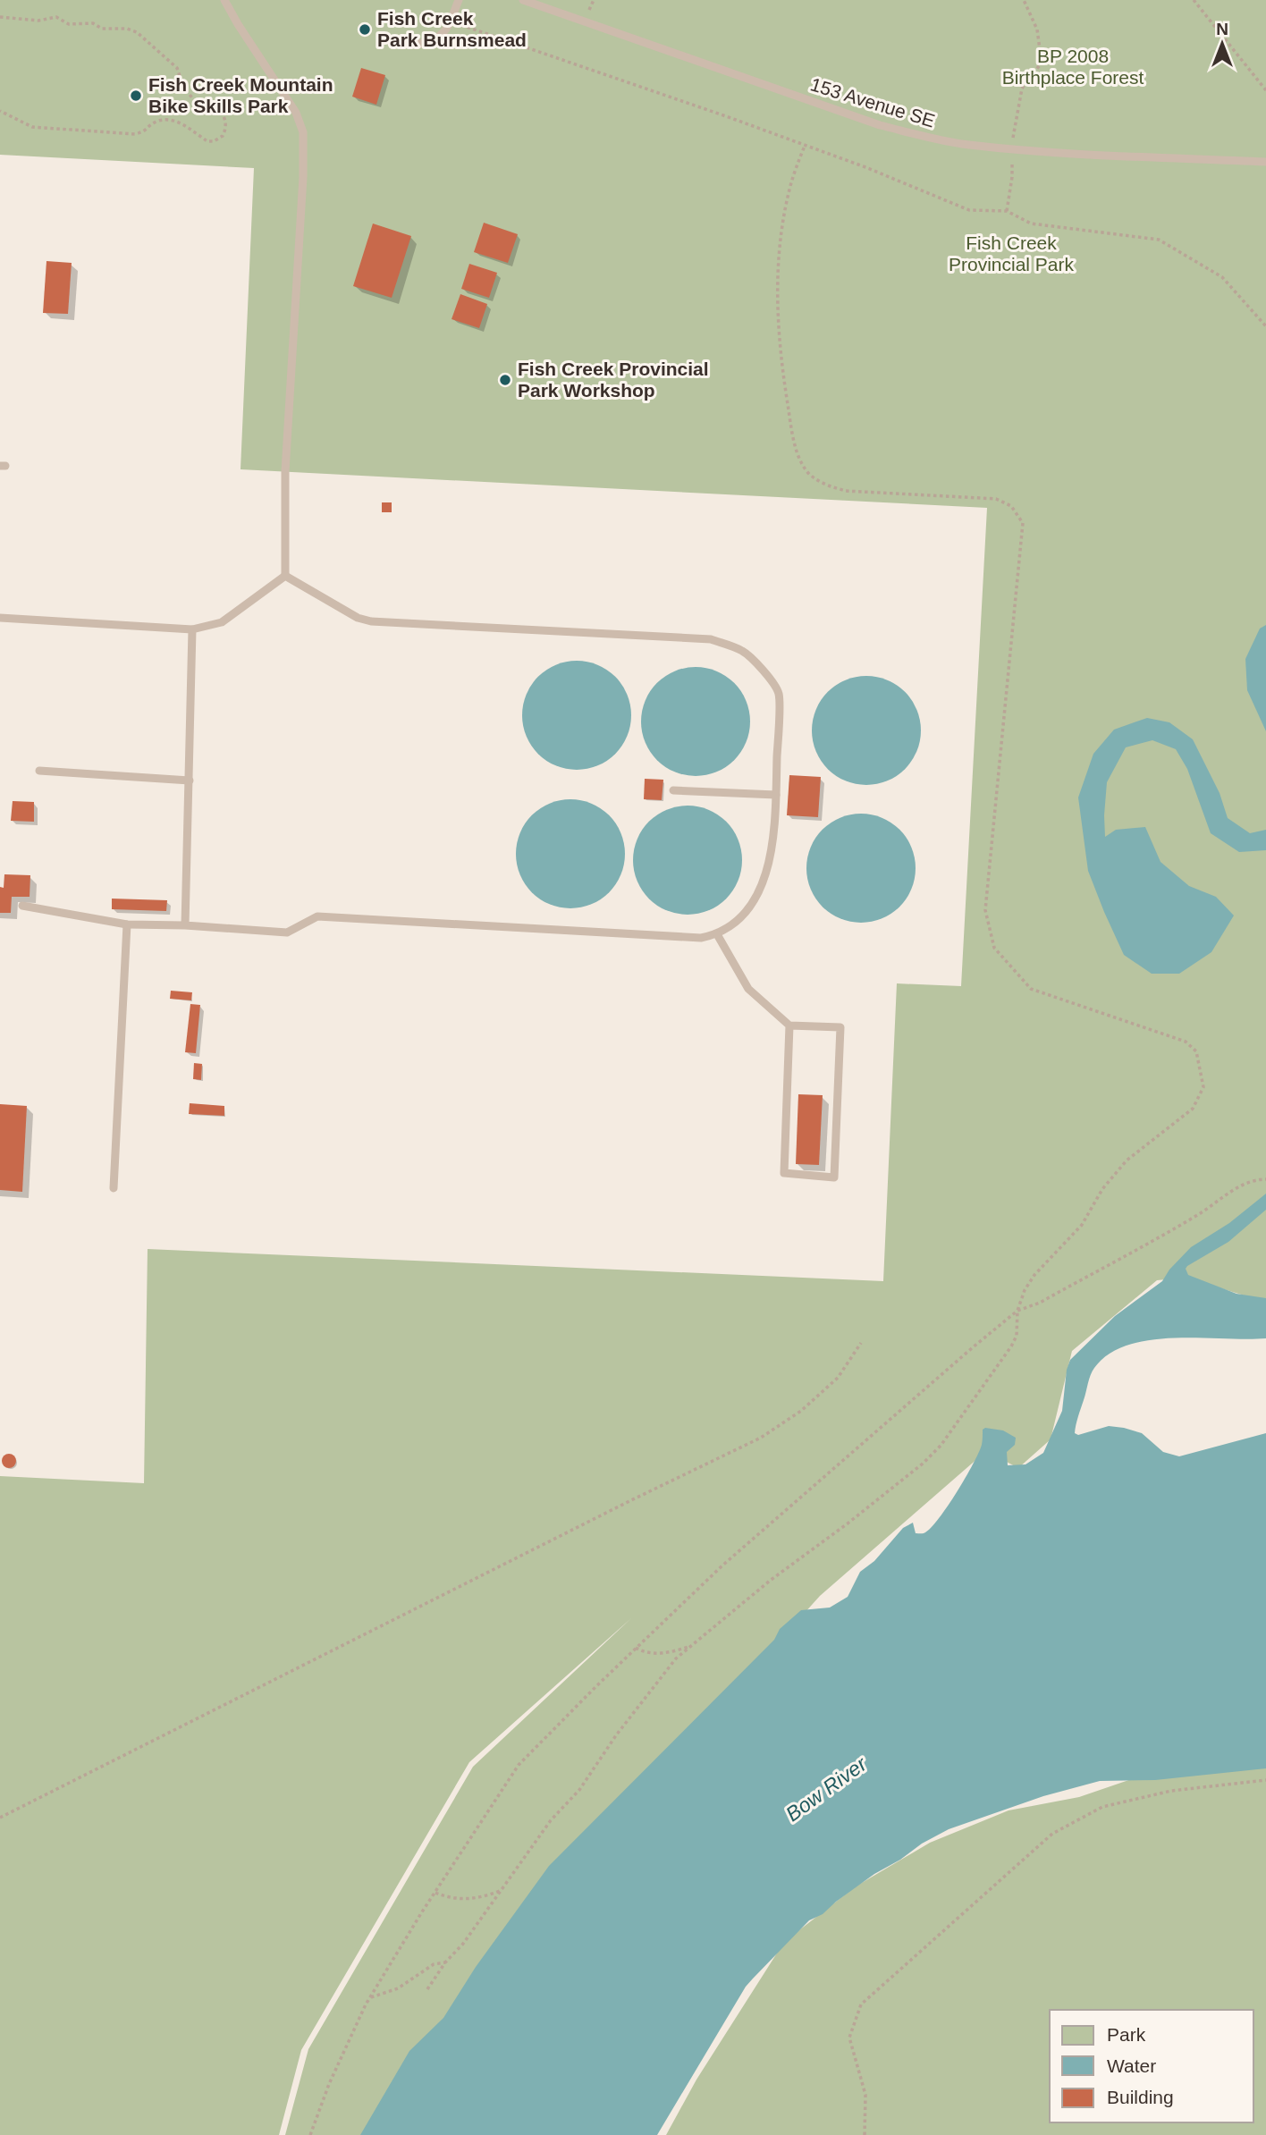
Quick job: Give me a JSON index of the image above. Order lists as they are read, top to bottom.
{
  "streets": {
    "lane": ["153 Avenue SE"]
  },
  "water": ["Bow River"],
  "parks": ["BP 2008 Birthplace Forest", "Fish Creek Provincial Park"],
  "places": ["Fish Creek Park Burnsmead", "Fish Creek Mountain Bike Skills Park", "Fish Creek Provincial Park Workshop"],
  "legend": ["Park", "Water", "Building"],
  "north": "top"
}
